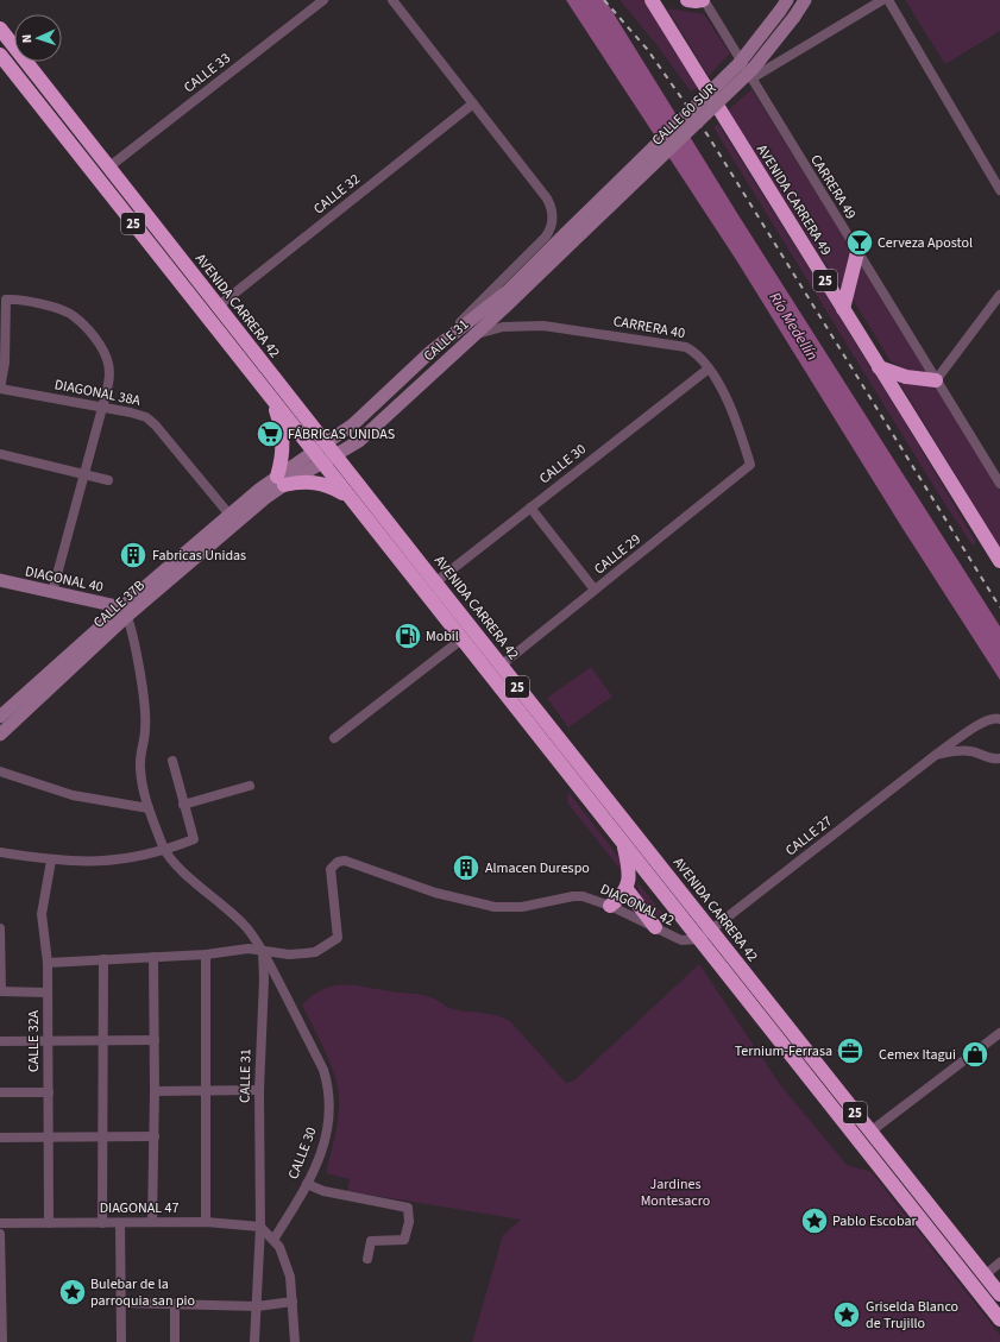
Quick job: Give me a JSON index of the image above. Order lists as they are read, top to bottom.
{
  "streets": {
    "highway": ["AVENIDA CARRERA 49", "25", "AVENIDA CARRERA 42"],
    "main road": [
      "CALLE 60 SUR",
      "CALLE 31",
      "DIAGONAL 40",
      "CALLE 37B"
    ],
    "street": [
      "CALLE 33",
      "CARRERA 49",
      "CALLE 32",
      "CARRERA 40",
      "DIAGONAL 38A",
      "CALLE 30",
      "CALLE 29",
      "CALLE 27",
      "DIAGONAL 42",
      "CALLE 32A",
      "DIAGONAL 47"
    ]
  },
  "crossings": [
    ["CALLE 33", "AVENIDA CARRERA 42"],
    ["CALLE 60 SUR", "CALLE 31"],
    ["CALLE 32", "AVENIDA CARRERA 42"],
    ["CALLE 32", "CALLE 31"],
    ["25", "CALLE 37B"],
    ["25", "CALLE 27"],
    ["25", "DIAGONAL 42"],
    ["AVENIDA CARRERA 42", "CALLE 31"],
    ["AVENIDA CARRERA 42", "CALLE 30"],
    ["AVENIDA CARRERA 42", "CALLE 29"],
    ["AVENIDA CARRERA 42", "CALLE 37B"],
    ["AVENIDA CARRERA 42", "CALLE 27"],
    ["CARRERA 40", "CALLE 31"],
    ["CARRERA 40", "CALLE 30"],
    ["CARRERA 40", "CALLE 29"],
    ["CALLE 31", "CALLE 30"],
    ["CALLE 31", "CALLE 37B"],
    ["CALLE 31", "DIAGONAL 42"],
    ["CALLE 31", "DIAGONAL 47"],
    ["DIAGONAL 38A", "CALLE 37B"],
    ["CALLE 30", "DIAGONAL 42"],
    ["DIAGONAL 40", "CALLE 37B"],
    ["CALLE 27", "DIAGONAL 42"],
    ["CALLE 32A", "DIAGONAL 47"]
  ],
  "water": ["Río Medellín"],
  "parks": ["Jardines Montesacro"],
  "places": {
    "bar": ["Cerveza Apostol"],
    "supermarket": ["FÁBRICAS UNIDAS"],
    "building": ["Fabricas Unidas", "Almacen Durespo"],
    "fuel station": ["Mobil"],
    "office": ["Ternium-Ferrasa"],
    "shop": ["Cemex Itagui"],
    "place": ["Pablo Escobar", "Bulebar de la parroquia san pio", "Griselda Blanco de Trujillo"]
  },
  "north": "left"
}
